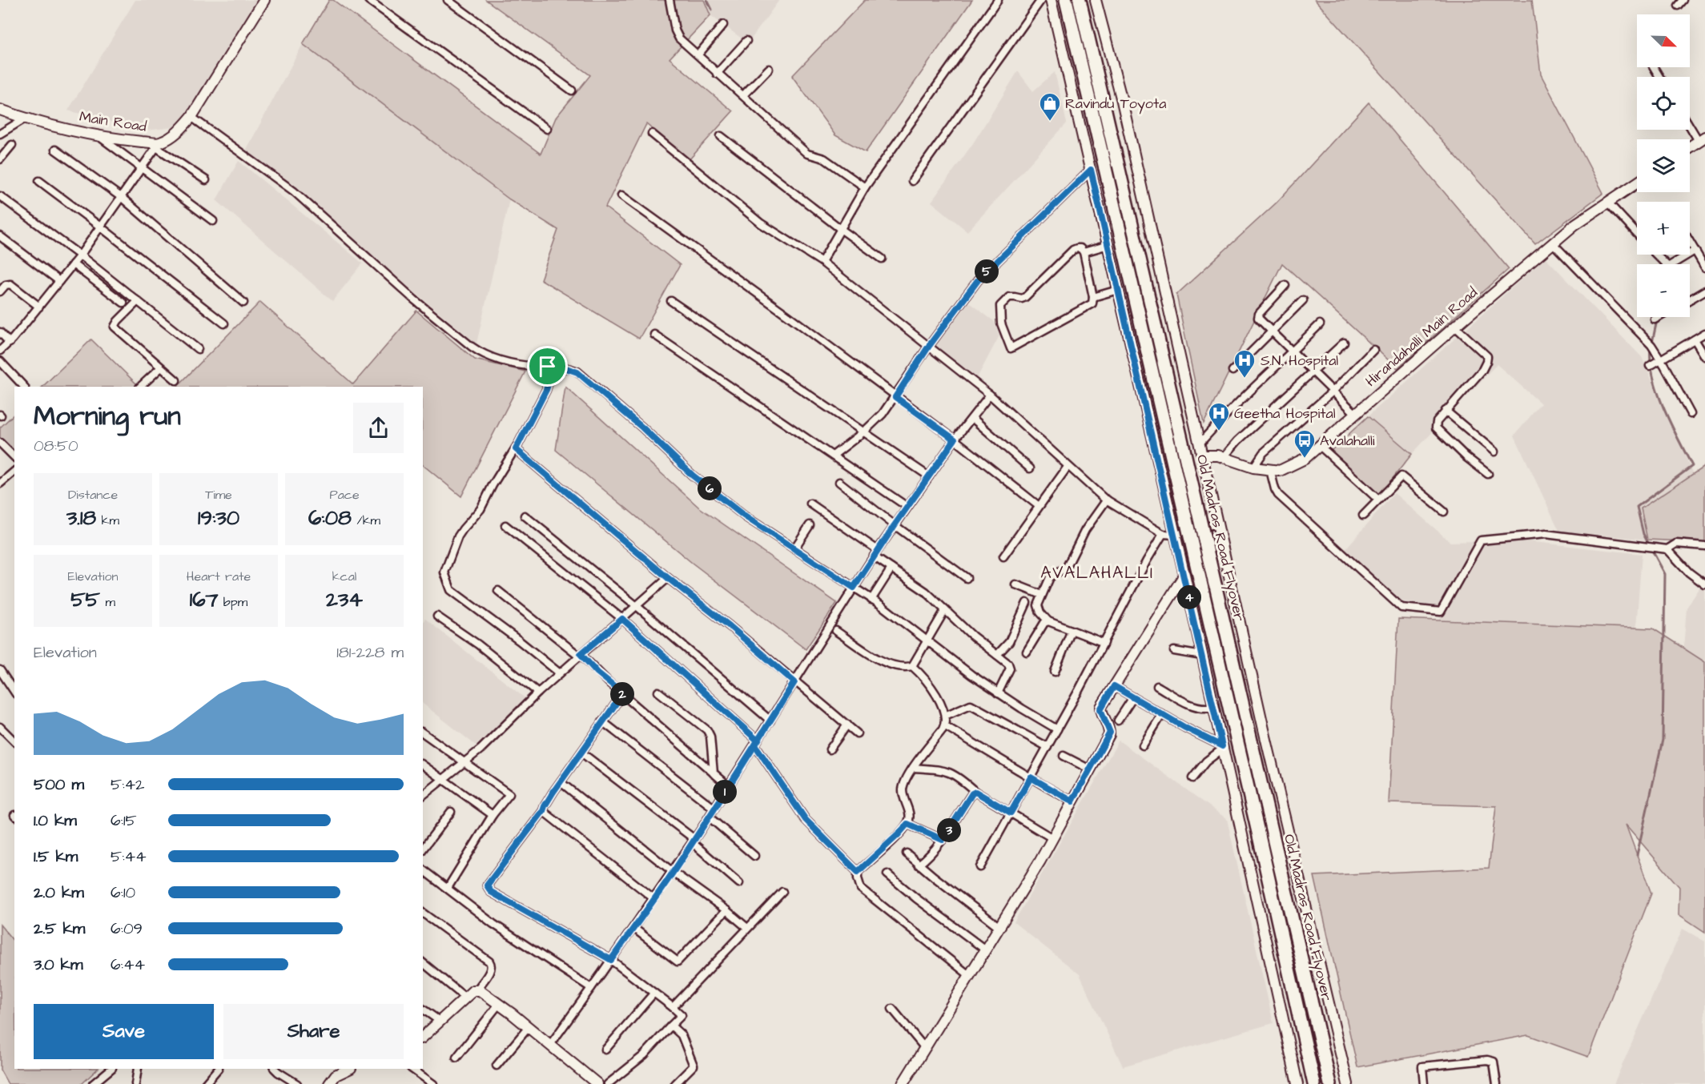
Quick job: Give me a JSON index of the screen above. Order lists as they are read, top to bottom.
{
  "streets": {
    "highway": ["Old Madras Road Flyover"],
    "main road": ["Main Road", "Hirandahalli Main Road"]
  },
  "districts": ["AVALAHALLI"],
  "places": {
    "shop": ["Ravindu Toyota"],
    "hospital": ["S.N. Hospital", "Geetha Hospital"],
    "bus stop": ["Avalahalli"]
  },
  "north": "bottom right",
  "page": {
    "map_buttons": ["+", "−"],
    "pins": [
      "5",
      "6",
      "4",
      "2",
      "1",
      "3"
    ],
    "heading": ["Morning run", "08:50"],
    "stats": [
      ["Distance", "3.18 km"],
      ["Time", "19:30"],
      ["Pace", "6:08 /km"],
      ["Elevation", "55 m"],
      ["Heart rate", "167 bpm"],
      ["kcal", "234"]
    ],
    "chart": ["Elevation", "181–228 m"],
    "list": [
      {
        "name": "500 m",
        "note": "5:42"
      },
      {
        "name": "1.0 km",
        "note": "6:15"
      },
      {
        "name": "1.5 km",
        "note": "5:44"
      },
      {
        "name": "2.0 km",
        "note": "6:10"
      },
      {
        "name": "2.5 km",
        "note": "6:09"
      },
      {
        "name": "3.0 km",
        "note": "6:44"
      }
    ],
    "buttons": ["Save", "Share"]
  }
}
